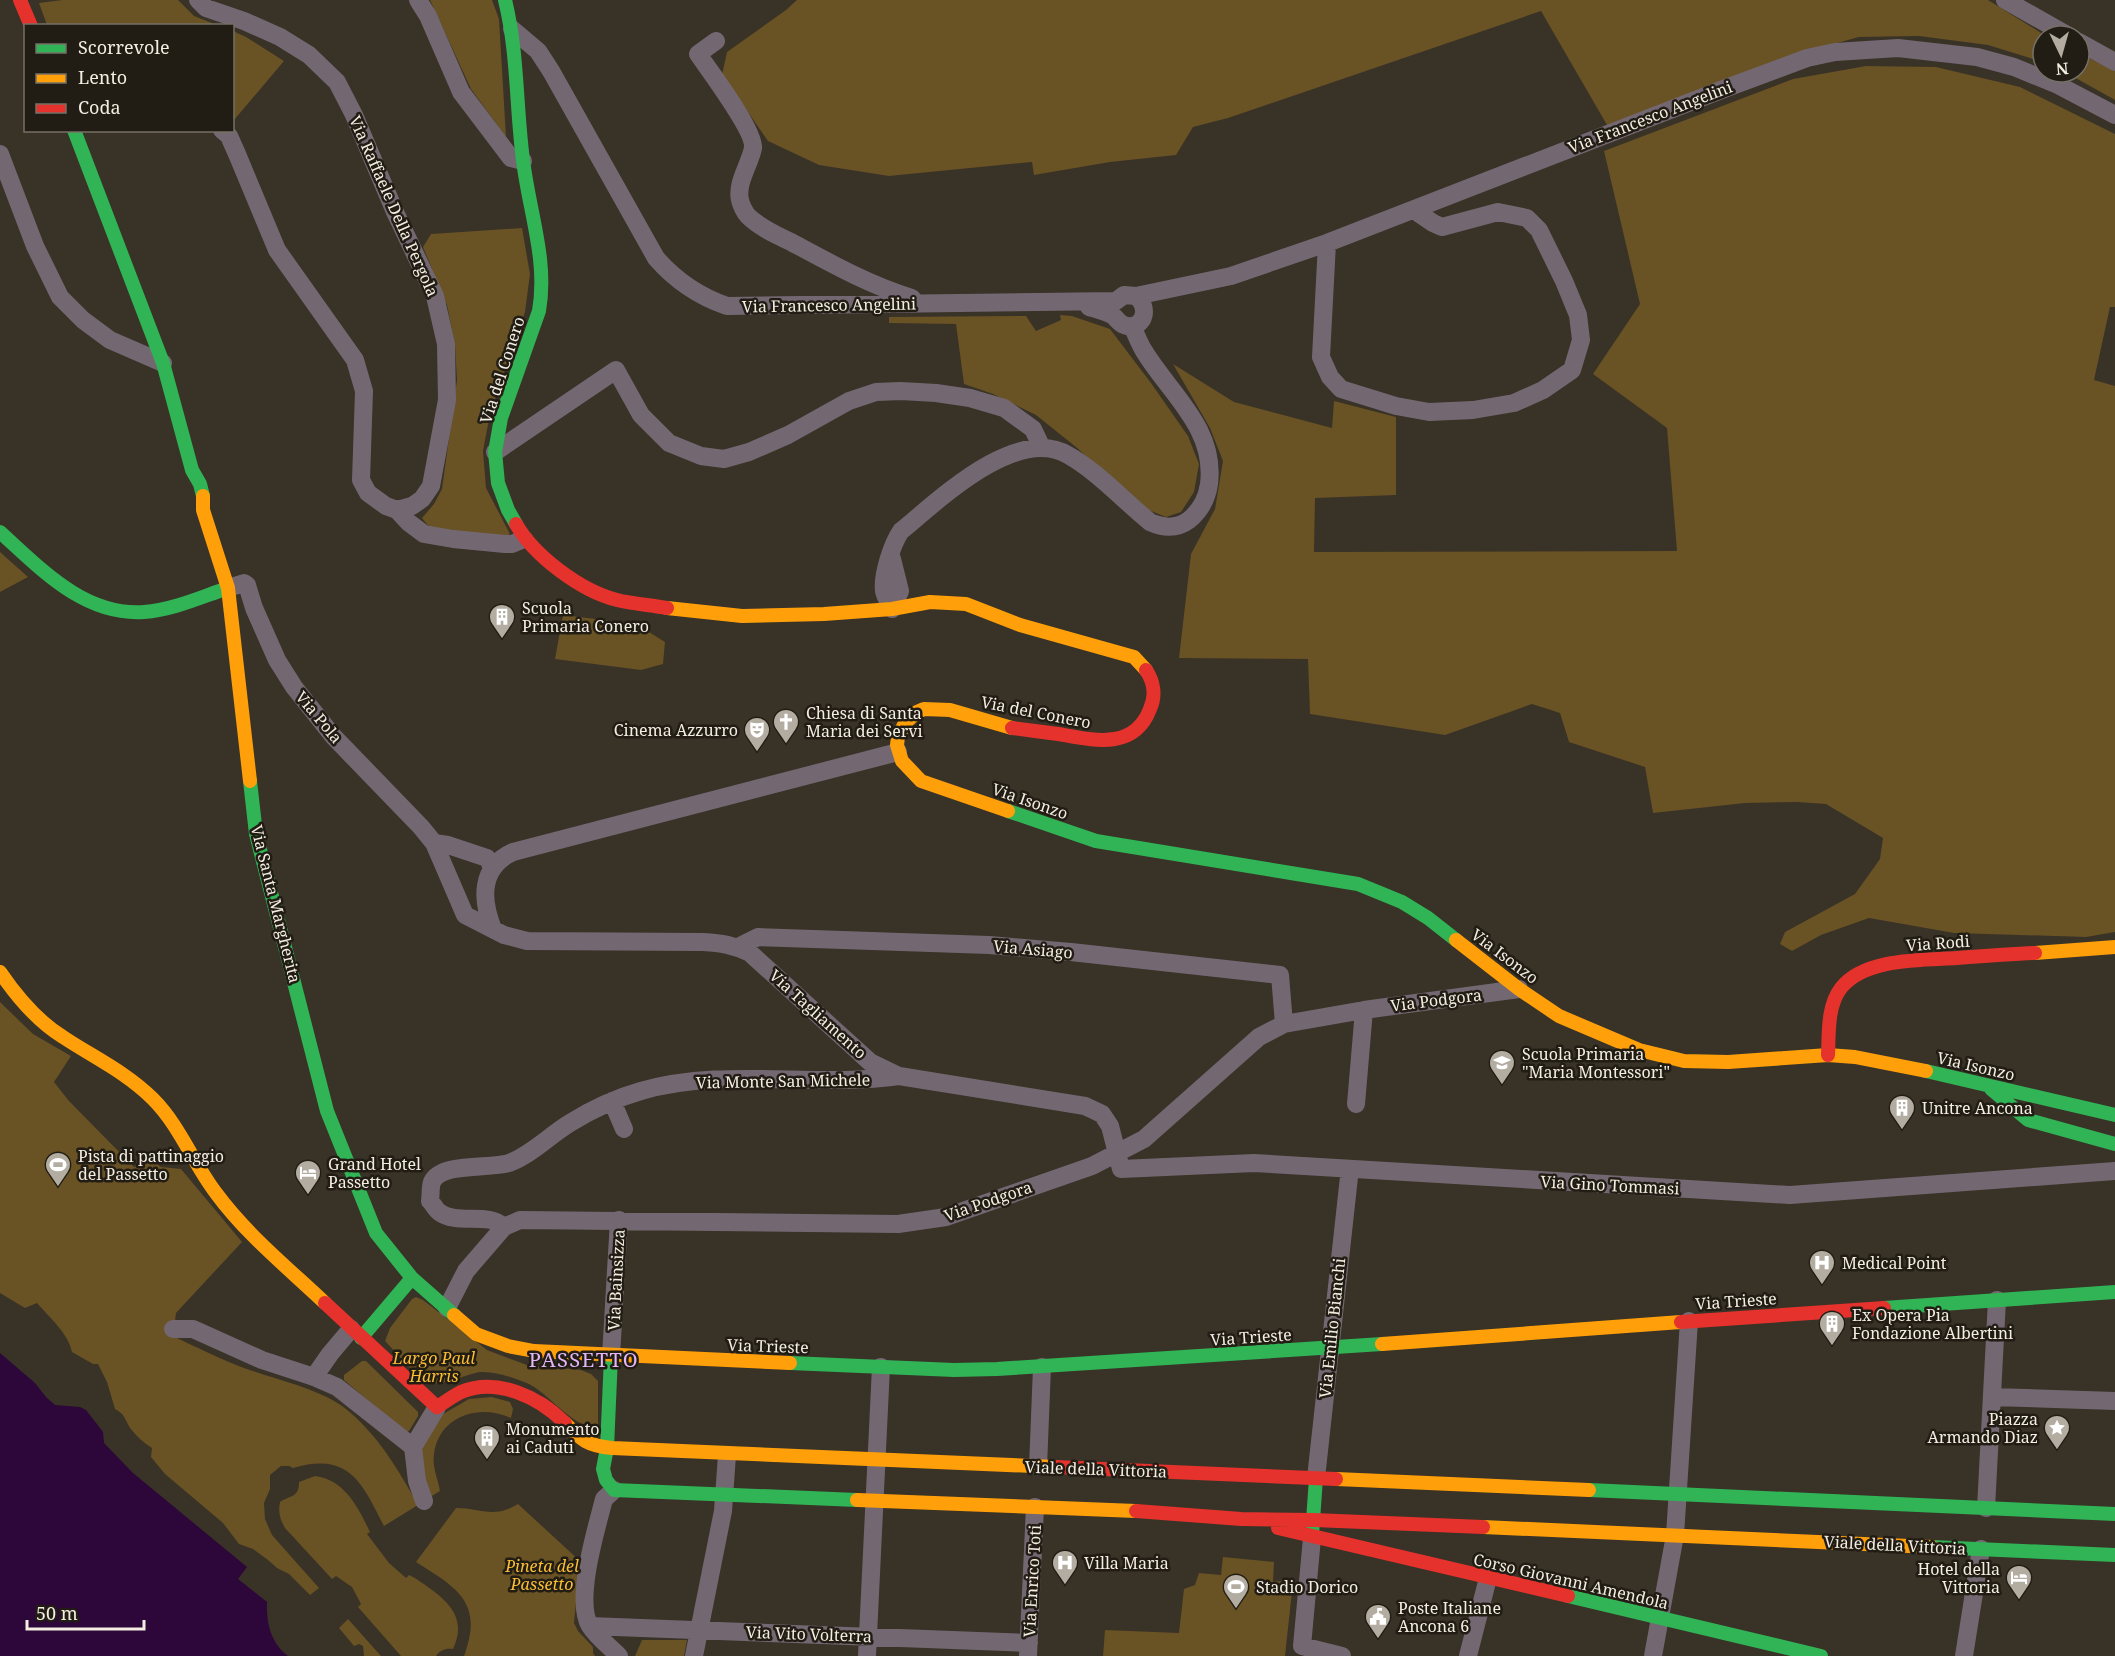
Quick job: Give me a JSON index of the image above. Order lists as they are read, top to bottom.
{
  "streets": {
    "street": [
      "Via Francesco Angelini",
      "Via Raffaele Della Pergola",
      "Via del Conero",
      "Via Pola",
      "Via Isonzo",
      "Via Santa Margherita",
      "Via Rodi",
      "Via Asiago",
      "Via Podgora",
      "Via Tagliamento",
      "Via Monte San Michele",
      "Via Gino Tommasi",
      "Via Bainsizza",
      "Via Trieste",
      "Via Emilio Bianchi",
      "Viale della Vittoria",
      "Via Enrico Toti",
      "Corso Giovanni Amendola",
      "Via Vito Volterra"
    ]
  },
  "crossings": [
    ["Via Francesco Angelini", "Via del Conero"],
    ["Via del Conero", "Via Isonzo"],
    ["Via Pola", "Via Santa Margherita"],
    ["Via Pola", "Via Tagliamento"],
    ["Via Isonzo", "Via Rodi"],
    ["Via Isonzo", "Via Podgora"],
    ["Via Santa Margherita", "Via Trieste"],
    ["Via Asiago", "Via Podgora"],
    ["Via Asiago", "Via Tagliamento"],
    ["Via Podgora", "Via Tagliamento"],
    ["Via Podgora", "Via Monte San Michele"],
    ["Via Podgora", "Via Gino Tommasi"],
    ["Via Podgora", "Via Bainsizza"],
    ["Via Tagliamento", "Via Monte San Michele"],
    ["Via Tagliamento", "Via Gino Tommasi"],
    ["Via Bainsizza", "Via Trieste"],
    ["Via Bainsizza", "Viale della Vittoria"],
    ["Via Trieste", "Via Emilio Bianchi"],
    ["Via Emilio Bianchi", "Viale della Vittoria"],
    ["Viale della Vittoria", "Corso Giovanni Amendola"],
    ["Via Enrico Toti", "Corso Giovanni Amendola"],
    ["Via Enrico Toti", "Via Vito Volterra"]
  ],
  "districts": ["PASSETTO"],
  "parks": ["Largo Paul Harris", "Pineta del Passetto"],
  "places": {
    "building": [
      "Scuola Primaria Conero",
      "Unitre Ancona",
      "Ex Opera Pia Fondazione Albertini",
      "Monumento ai Caduti"
    ],
    "church": ["Chiesa di Santa Maria dei Servi"],
    "theatre": ["Cinema Azzurro"],
    "school or university": ["Scuola Primaria \"Maria Montessori\""],
    "sports": ["Pista di pattinaggio del Passetto", "Stadio Dorico"],
    "hotel": ["Grand Hotel Passetto", "Hotel della Vittoria"],
    "hospital": ["Medical Point", "Villa Maria"],
    "place": ["Piazza Armando Diaz"],
    "public building": ["Poste Italiane Ancona 6"]
  },
  "legend": ["Scorrevole", "Lento", "Coda"],
  "scale_bar": "50 m",
  "north": "bottom"
}
